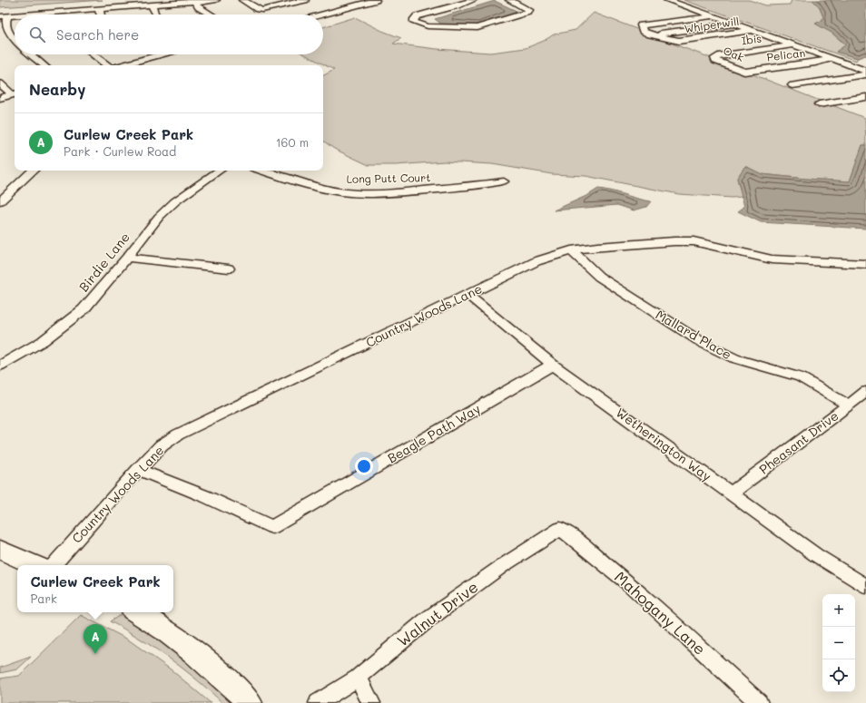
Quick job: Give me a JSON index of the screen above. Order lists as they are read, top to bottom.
{
  "streets": {
    "street": [
      "Whiperwill",
      "Ibis",
      "Oak",
      "Pelican",
      "Long Putt Court",
      "Birdie Lane",
      "Country Woods Lane",
      "Mallard Place",
      "Beagle Path Way",
      "Pheasant Drive",
      "Wetherington Way",
      "Mahogany Lane",
      "Walnut Drive"
    ]
  },
  "crossings": [
    ["Ibis", "Oak"],
    ["Oak", "Pelican"],
    ["Country Woods Lane", "Mallard Place"],
    ["Country Woods Lane", "Beagle Path Way"],
    ["Country Woods Lane", "Wetherington Way"],
    ["Mallard Place", "Pheasant Drive"],
    ["Beagle Path Way", "Wetherington Way"],
    ["Pheasant Drive", "Wetherington Way"],
    ["Mahogany Lane", "Walnut Drive"]
  ],
  "page": {
    "search": "Search here",
    "heading": "Nearby",
    "list": [
      {
        "mark": "A",
        "name": "Curlew Creek Park",
        "note": "Park · Curlew Road",
        "value": "160 m"
      }
    ],
    "popup": ["Curlew Creek Park", "Park"],
    "map_buttons": ["+", "−"],
    "pins": "A"
  }
}
